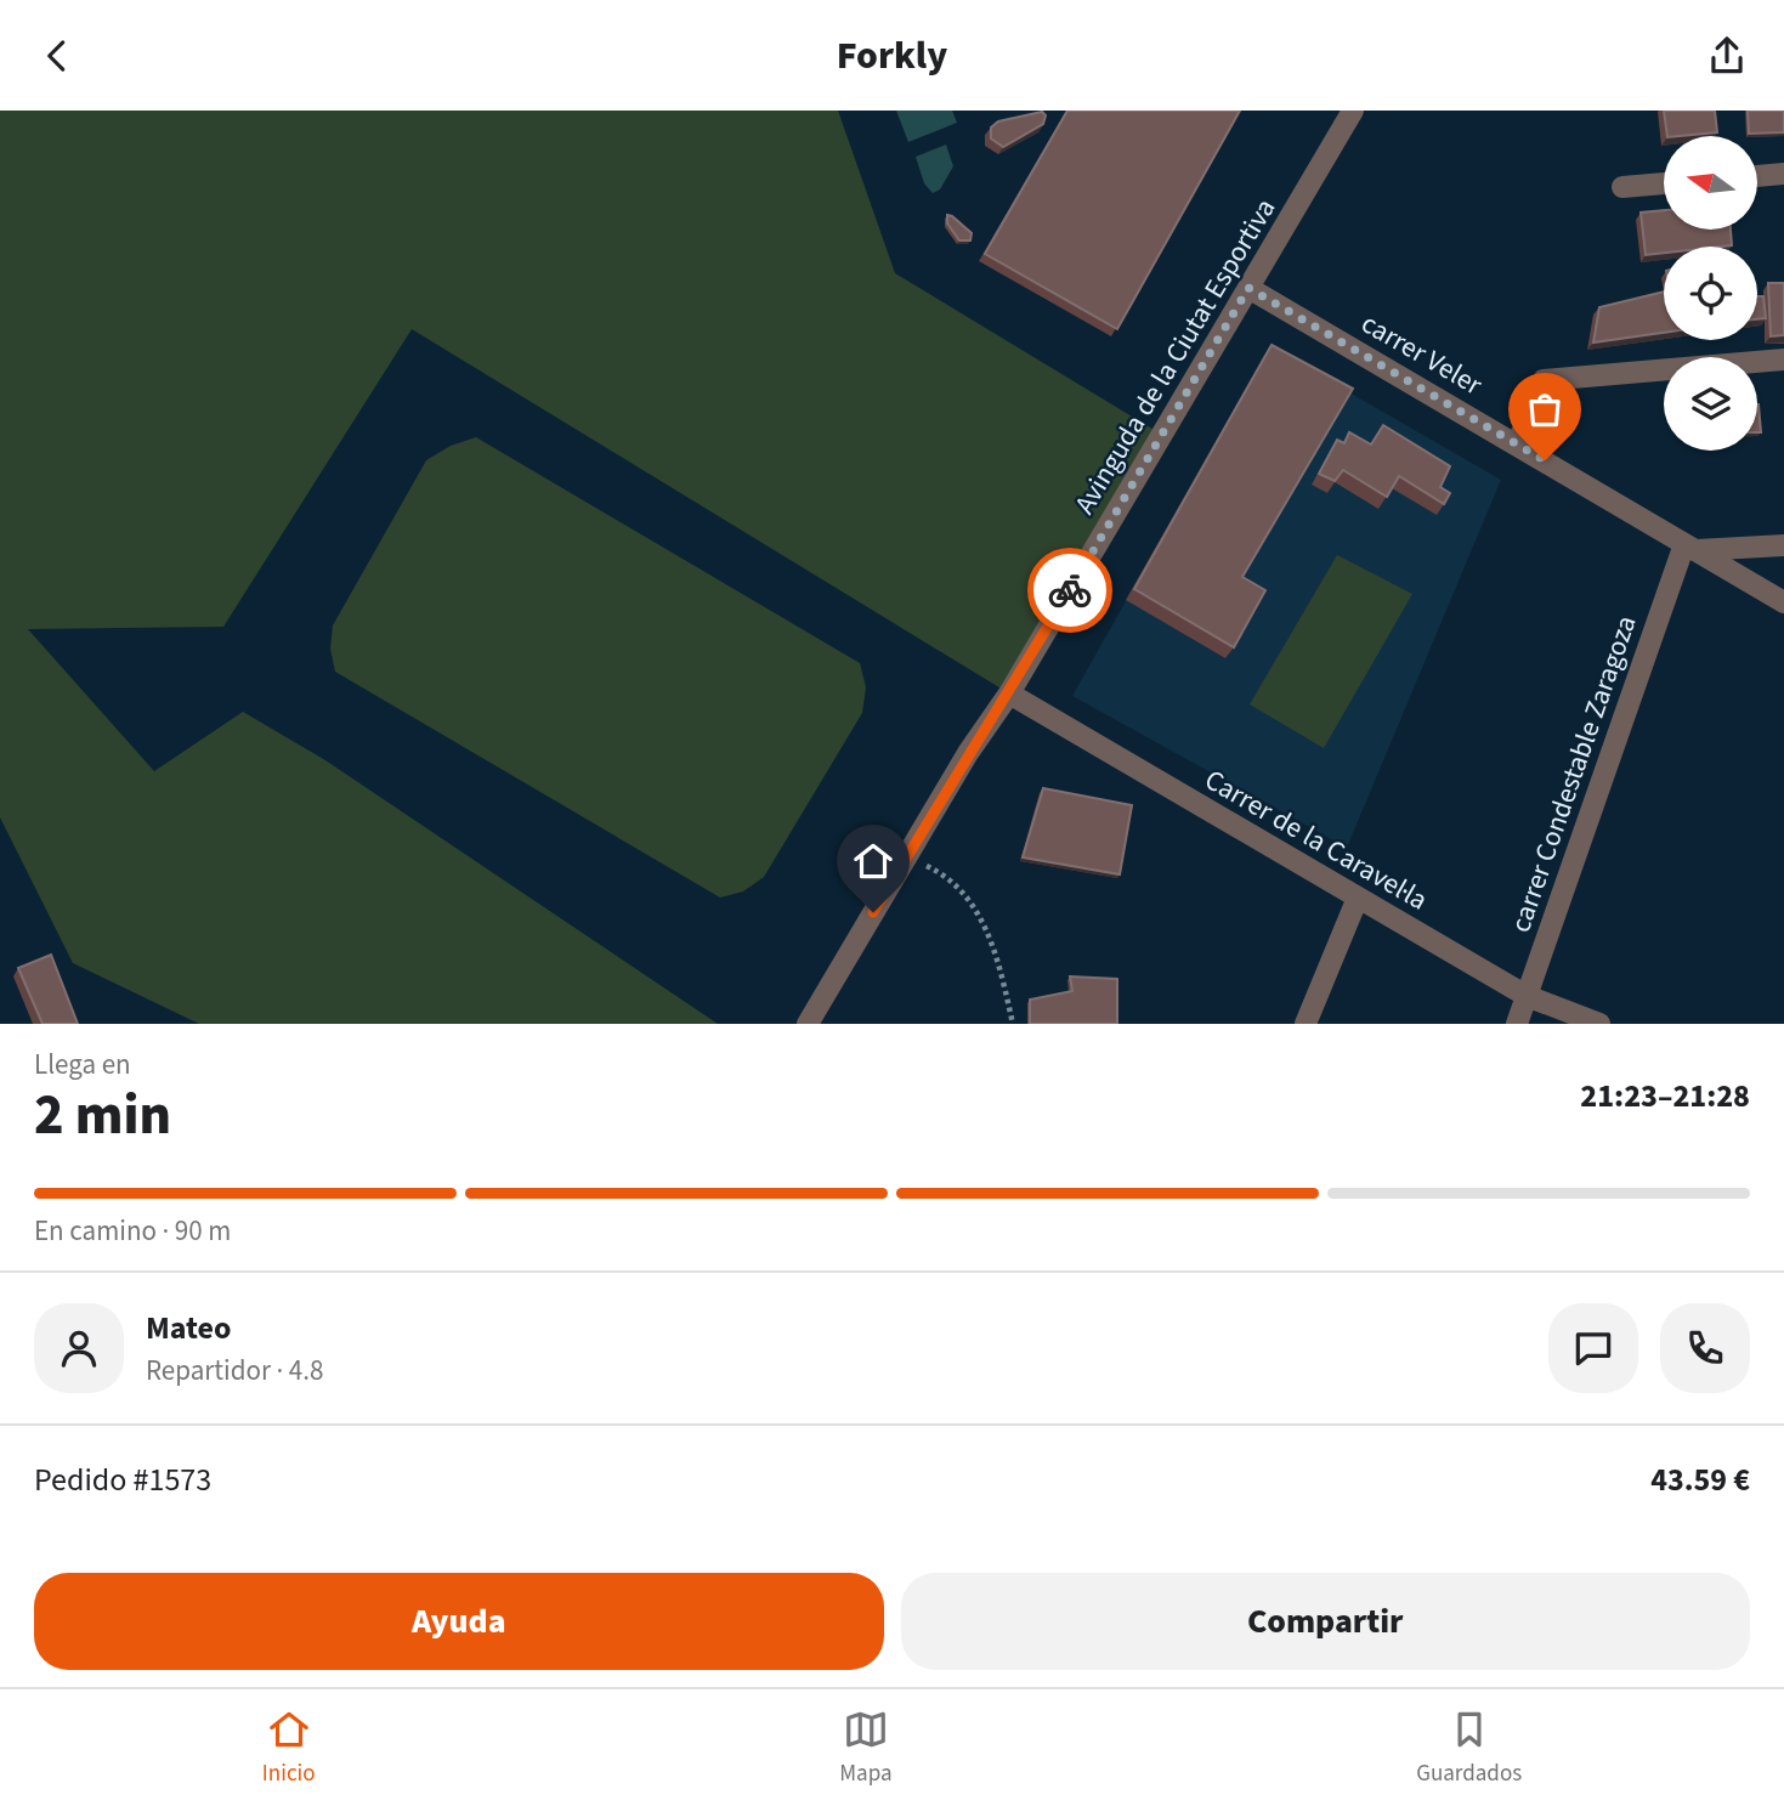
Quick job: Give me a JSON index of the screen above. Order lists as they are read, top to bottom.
{
  "streets": {
    "street": [
      "carrer Veler",
      "Avinguda de la Ciutat Esportiva",
      "carrer Condestable Zaragoza",
      "Carrer de la Caravel·la"
    ]
  },
  "crossings": [
    ["carrer Veler", "Avinguda de la Ciutat Esportiva"],
    ["carrer Veler", "carrer Condestable Zaragoza"],
    ["Avinguda de la Ciutat Esportiva", "Carrer de la Caravel·la"],
    ["carrer Condestable Zaragoza", "Carrer de la Caravel·la"]
  ],
  "north": "left",
  "page": {
    "header": "Forkly",
    "heading": ["2 min", "Llega en", "21:23–21:28"],
    "panel": [
      "Mateo",
      "Repartidor · 4.8",
      "Pedido #1573",
      "43.59 €"
    ],
    "bar": "En camino · 90 m",
    "buttons": ["Ayuda", "Compartir"],
    "tabs": ["Inicio", "Mapa", "Guardados"]
  }
}
